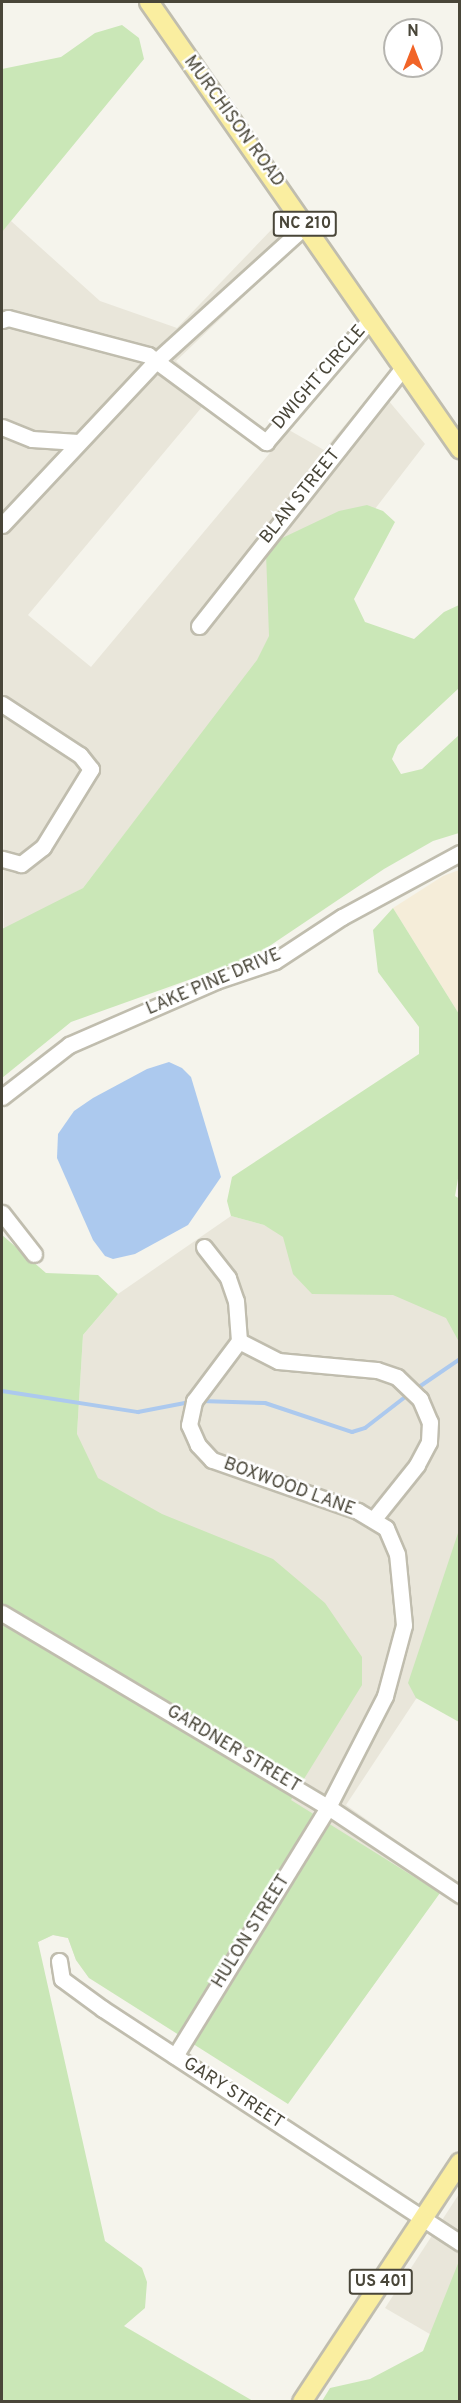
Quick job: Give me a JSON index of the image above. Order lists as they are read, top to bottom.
{
  "streets": {
    "main road": ["MURCHISON ROAD", "NC 210", "US 401"],
    "street": [
      "DWIGHT CIRCLE",
      "BLAN STREET",
      "LAKE PINE DRIVE",
      "BOXWOOD LANE",
      "GARDNER STREET",
      "HULON STREET",
      "GARY STREET"
    ]
  },
  "crossings": [
    ["MURCHISON ROAD", "DWIGHT CIRCLE"],
    ["MURCHISON ROAD", "BLAN STREET"],
    ["BOXWOOD LANE", "GARDNER STREET"],
    ["BOXWOOD LANE", "HULON STREET"],
    ["GARDNER STREET", "HULON STREET"],
    ["HULON STREET", "GARY STREET"],
    ["GARY STREET", "US 401"]
  ],
  "north": "top"
}
